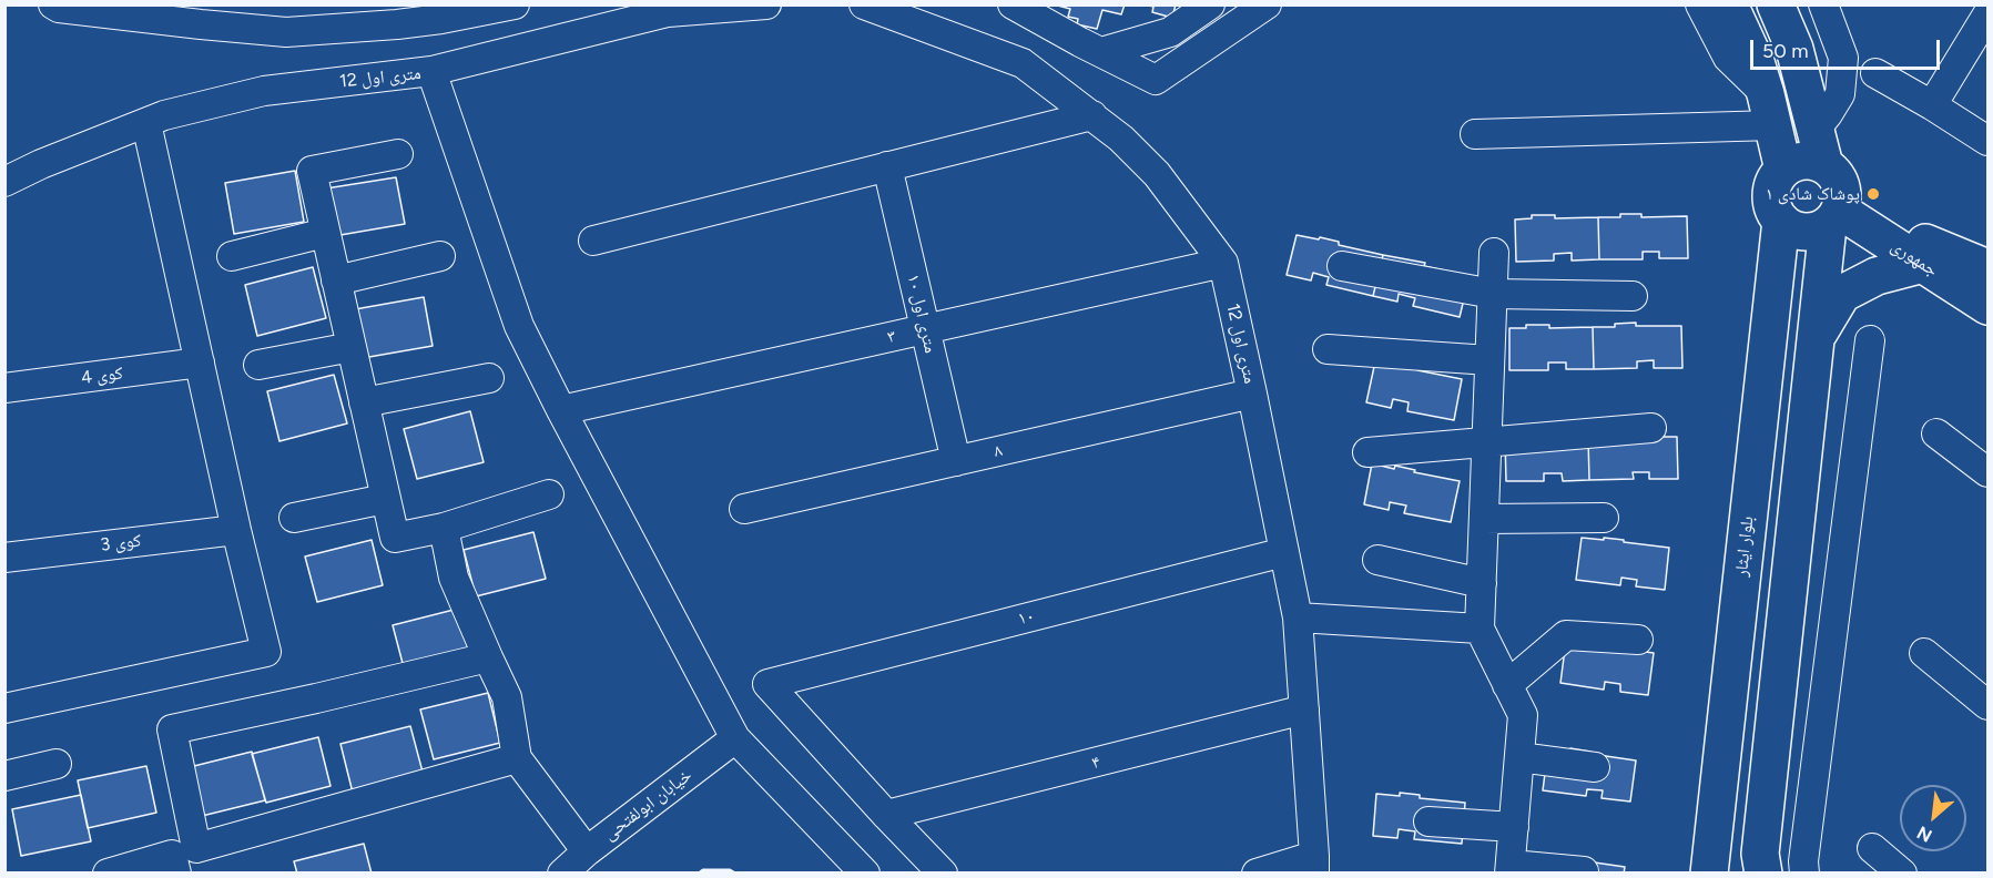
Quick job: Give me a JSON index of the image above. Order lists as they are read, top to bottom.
{
  "streets": {
    "main road": ["جمهوری", "بلوار ایثار"],
    "street": [
      "12 متری اول",
      "۱۰ متری اول",
      "۳",
      "کوی 4",
      "۸",
      "کوی 3",
      "۱۰",
      "۴",
      "خیابان ابولفتحی"
    ]
  },
  "crossings": [
    ["12 متری اول", "۳"],
    ["12 متری اول", "۸"],
    ["12 متری اول", "۱۰"],
    ["12 متری اول", "۴"],
    ["جمهوری", "بلوار ایثار"],
    ["۱۰ متری اول", "۳"],
    ["۱۰ متری اول", "۸"],
    ["۱۰", "۴"]
  ],
  "places": ["پوشاک شادی ۱"],
  "scale_bar": "50 m",
  "north": "bottom left"
}
